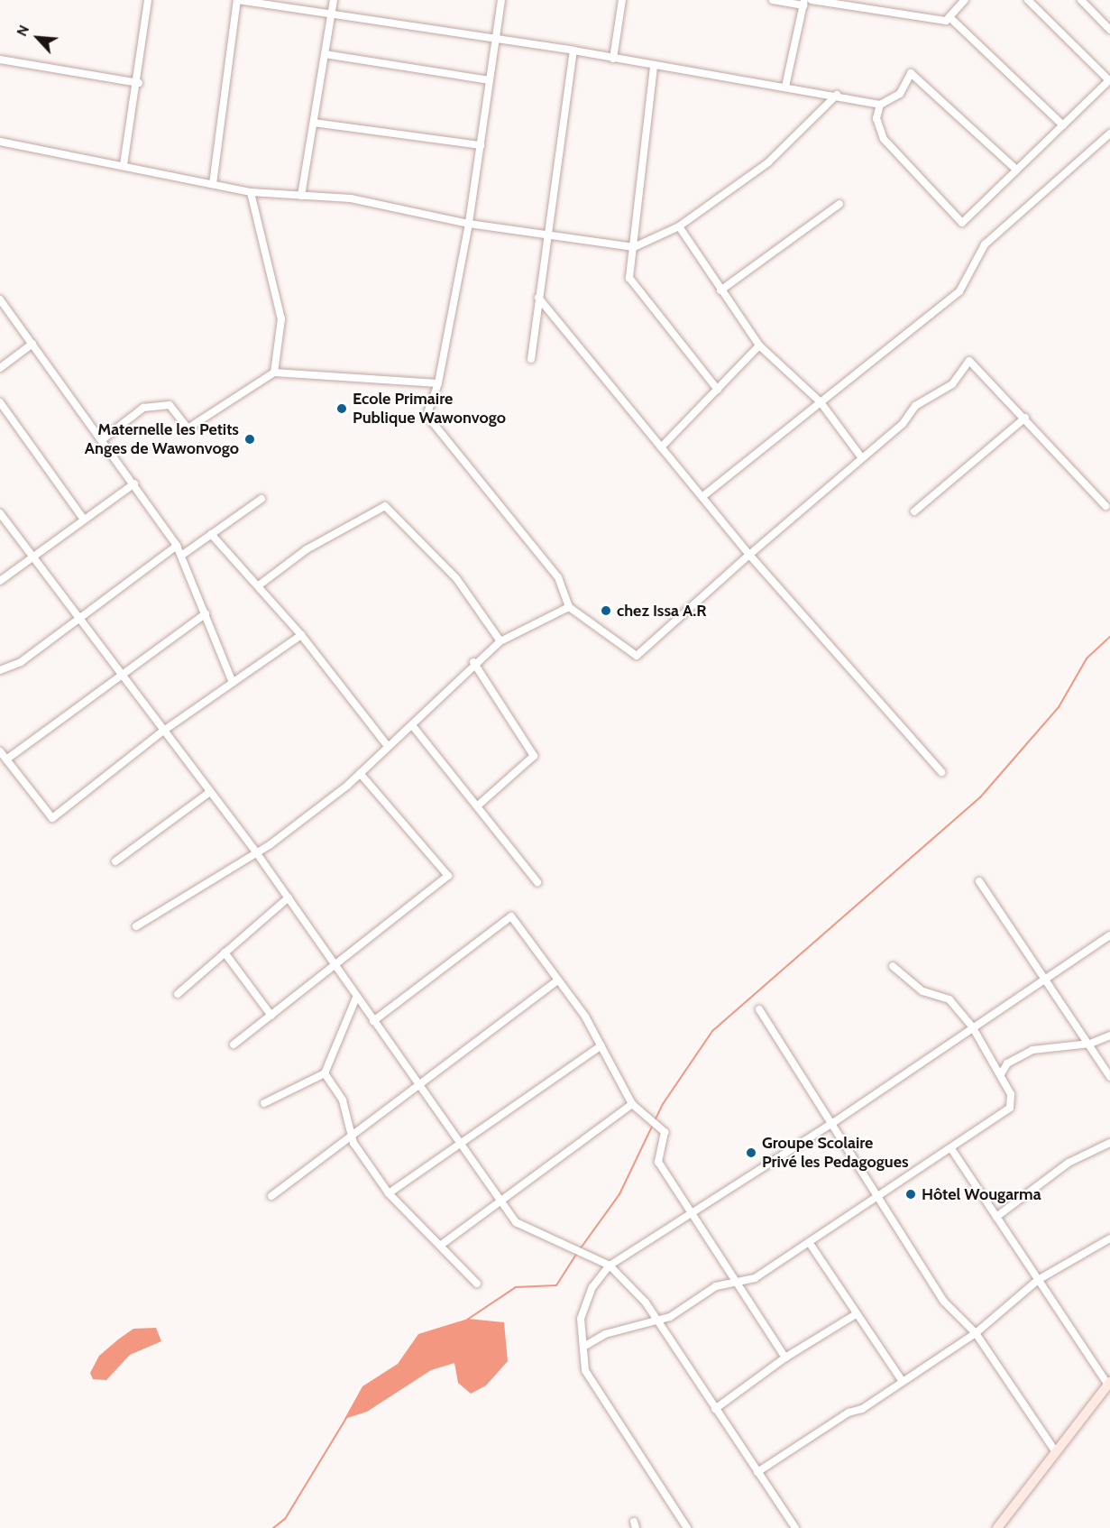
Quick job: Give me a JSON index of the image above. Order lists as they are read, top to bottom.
{
  "places": [
    "Ecole Primaire Publique Wawonvogo",
    "Maternelle les Petits Anges de Wawonvogo",
    "chez Issa A.R",
    "Groupe Scolaire Privé les Pedagogues",
    "Hôtel Wougarma"
  ],
  "north": "top left"
}
